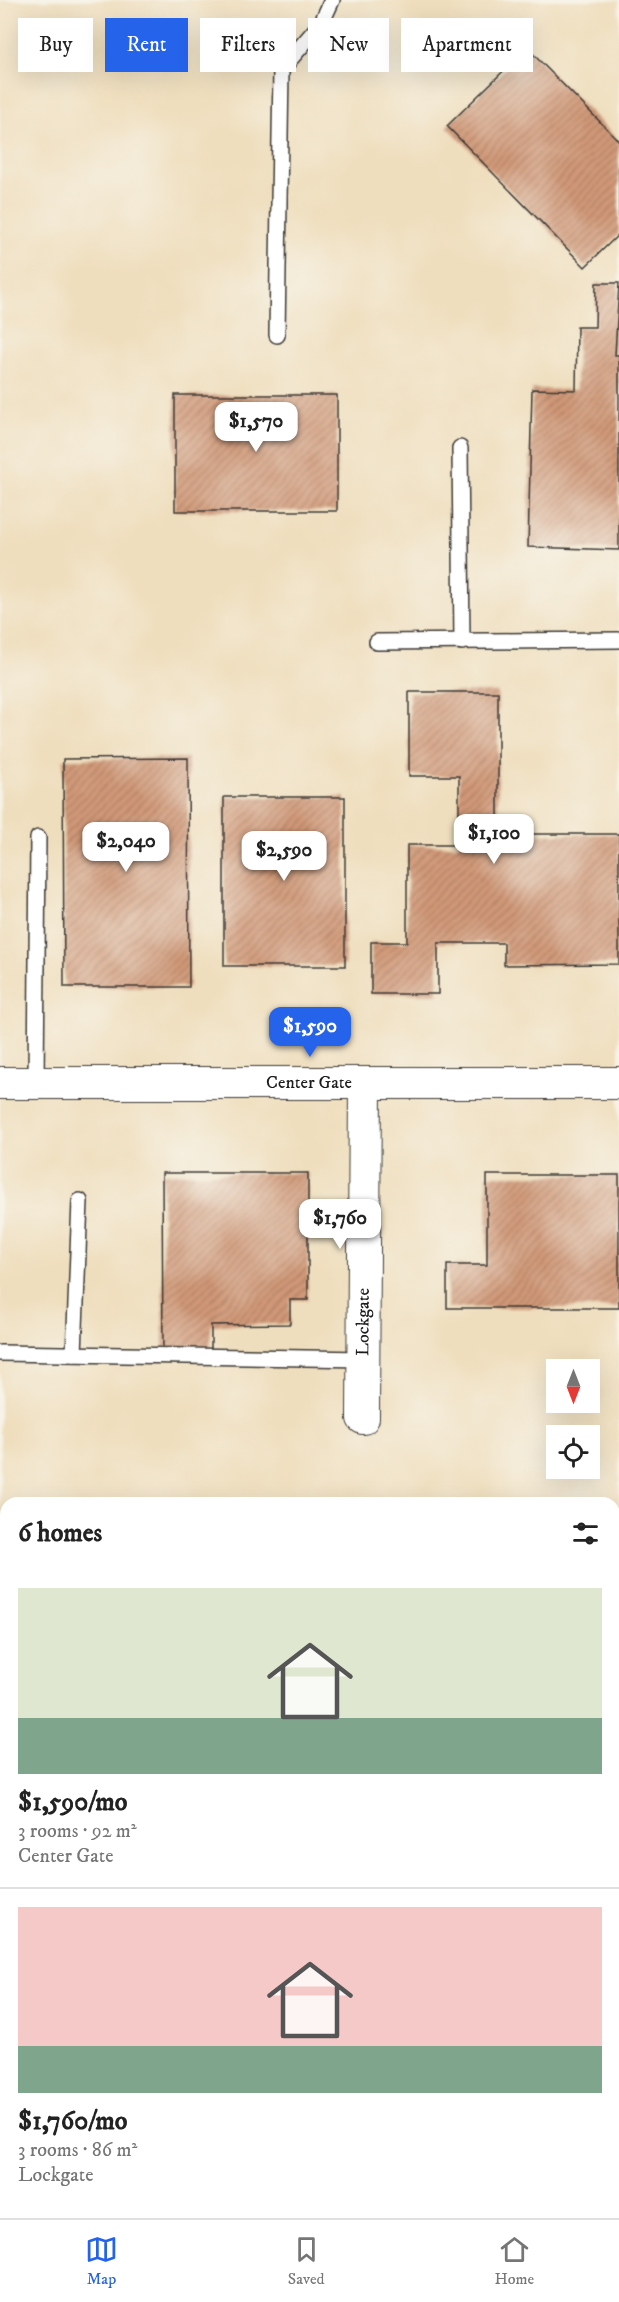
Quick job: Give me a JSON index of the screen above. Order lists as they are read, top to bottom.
{
  "streets": {
    "street": ["Center Gate", "Lockgate"]
  },
  "crossings": [
    ["Center Gate", "Lockgate"]
  ],
  "north": "bottom",
  "page": {
    "chip": [
      "Buy",
      "Rent",
      "Filters",
      "New",
      "Apartment"
    ],
    "price": [
      "$1,570",
      "$1,100",
      "$2,040",
      "$2,590",
      "$1,590",
      "$1,760"
    ],
    "heading": "6 homes",
    "list": [
      {
        "name": "$1,590/mo",
        "note": "3 rooms · 92 m² · Center Gate"
      },
      {
        "name": "$1,760/mo",
        "note": "3 rooms · 86 m² · Lockgate"
      }
    ],
    "tabs": ["Map", "Saved", "Home"]
  }
}
